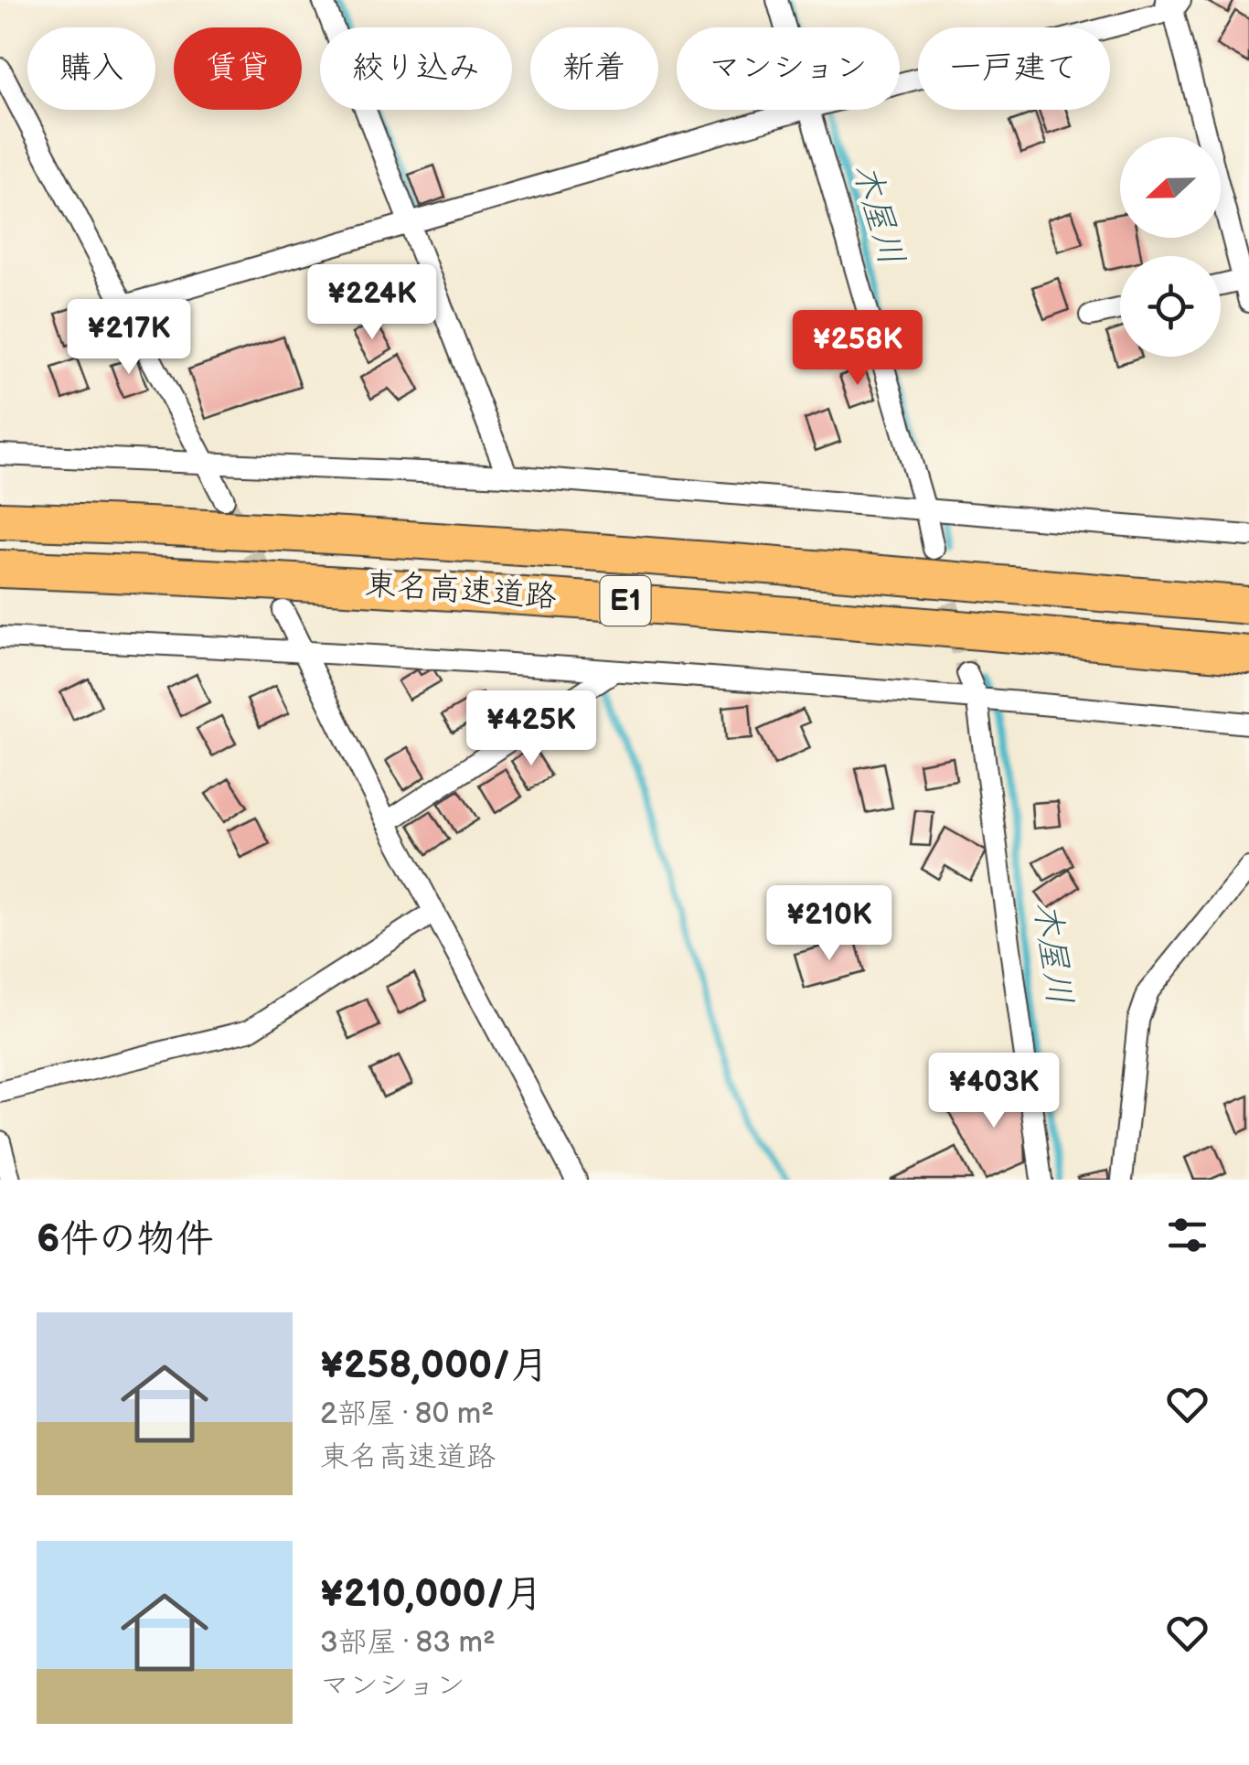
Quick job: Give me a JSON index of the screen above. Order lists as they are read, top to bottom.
{
  "streets": {
    "highway": ["東名高速道路", "E1"]
  },
  "water": ["木屋川"],
  "north": "left",
  "page": {
    "chip": [
      "購入",
      "賃貸",
      "絞り込み",
      "新着",
      "マンション",
      "一戸建て"
    ],
    "price": [
      "¥224K",
      "¥217K",
      "¥258K",
      "¥425K",
      "¥210K",
      "¥403K"
    ],
    "heading": "6件の物件",
    "list": [
      {
        "name": "¥258,000/月",
        "note": "2部屋 · 80 m² · 東名高速道路"
      },
      {
        "name": "¥210,000/月",
        "note": "3部屋 · 83 m² · マンション"
      }
    ]
  }
}
